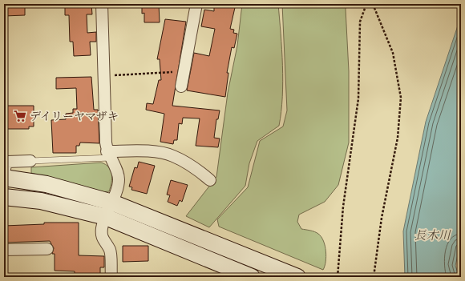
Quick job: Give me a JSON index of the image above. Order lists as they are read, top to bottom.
{
  "water": ["長木川"],
  "places": {
    "supermarket": ["デイリーヤマザキ"]
  }
}
